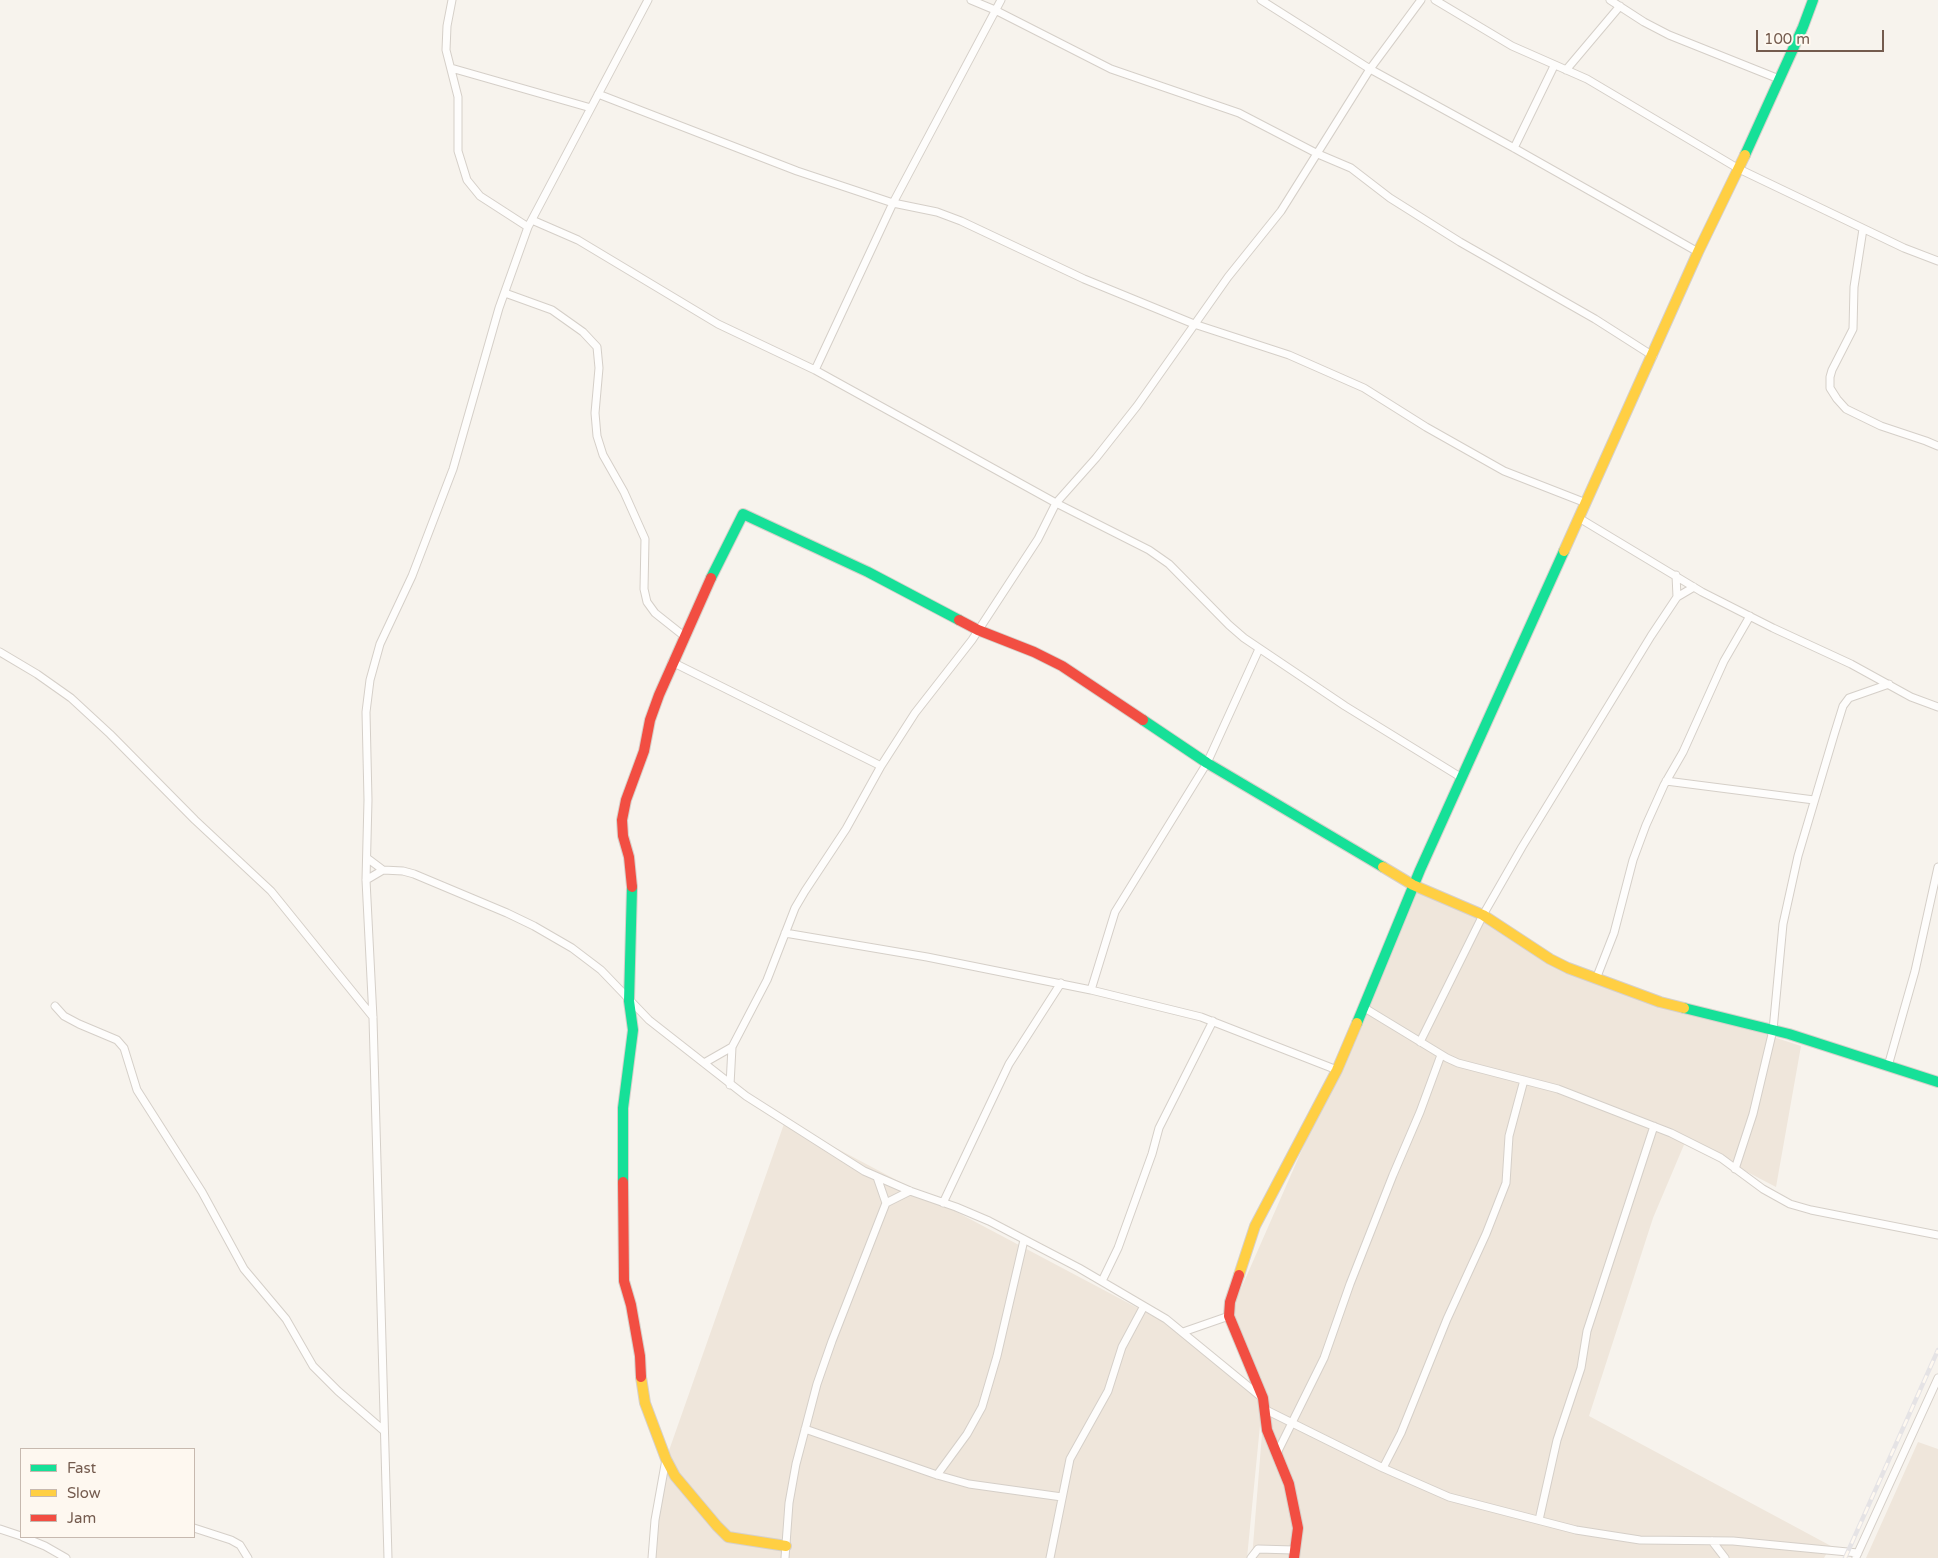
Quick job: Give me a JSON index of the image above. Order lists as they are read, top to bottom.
{
  "legend": ["Fast", "Slow", "Jam"],
  "scale_bar": "100 m"
}
